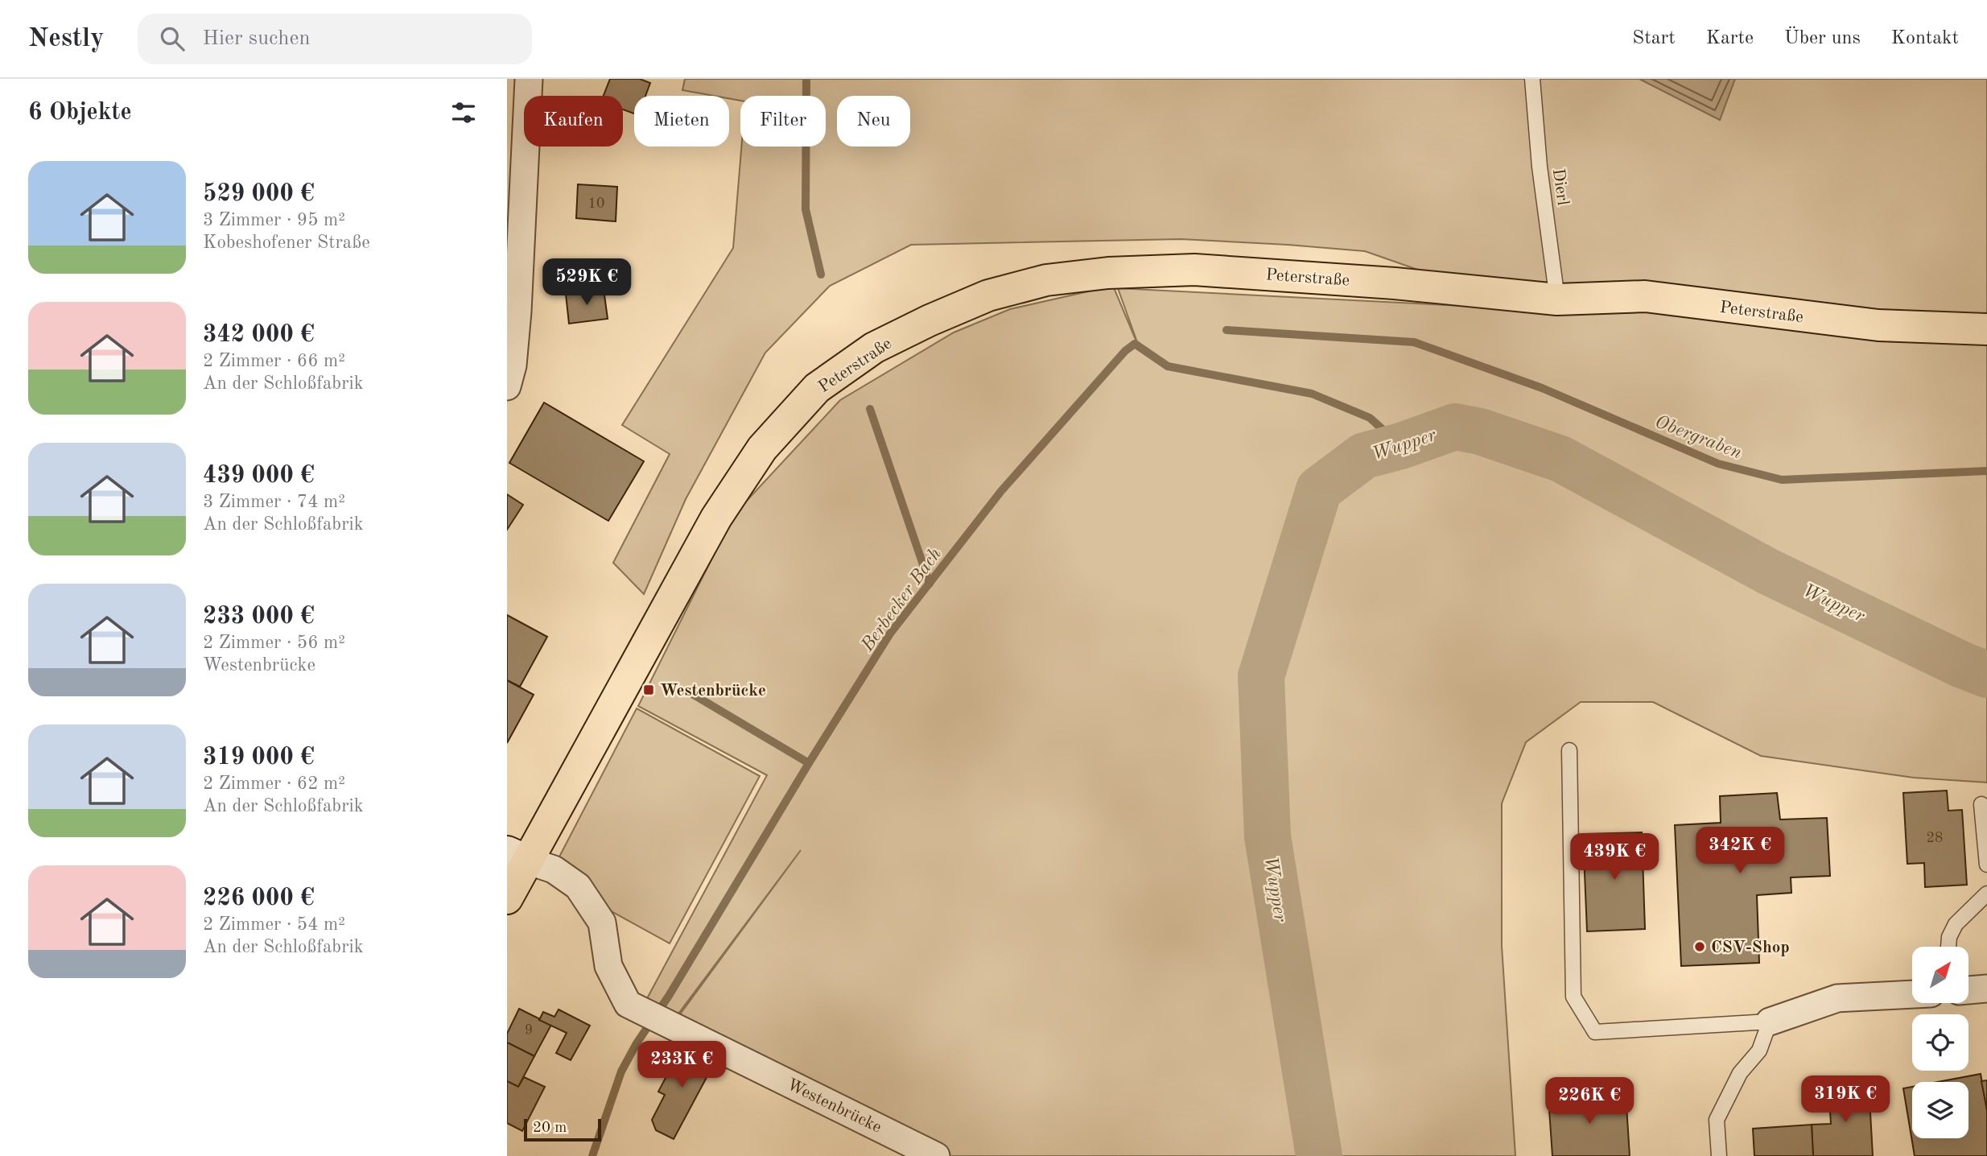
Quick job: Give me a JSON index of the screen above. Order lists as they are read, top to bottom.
{
  "streets": {
    "main road": ["Peterstraße"],
    "street": ["Westenbrücke"],
    "lane": ["Dierl"]
  },
  "crossings": [
    ["Dierl", "Peterstraße"],
    ["Peterstraße", "Westenbrücke"]
  ],
  "water": ["Obergraben", "Wupper", "Berbecker Bach"],
  "places": {
    "transit": ["Westenbrücke"],
    "other": ["CSV-Shop"]
  },
  "house_numbers": ["10", "28", "9"],
  "scale_bar": "20 m",
  "north": "top right",
  "page": {
    "header": "Nestly",
    "search": "Hier suchen",
    "nav": [
      "Start",
      "Karte",
      "Über uns",
      "Kontakt"
    ],
    "heading": "6 Objekte",
    "chip": [
      "Kaufen",
      "Mieten",
      "Filter",
      "Neu"
    ],
    "list": [
      {
        "name": "529 000 €",
        "note": "3 Zimmer · 95 m² · Kobeshofener Straße"
      },
      {
        "name": "342 000 €",
        "note": "2 Zimmer · 66 m² · An der Schloßfabrik"
      },
      {
        "name": "439 000 €",
        "note": "3 Zimmer · 74 m² · An der Schloßfabrik"
      },
      {
        "name": "233 000 €",
        "note": "2 Zimmer · 56 m² · Westenbrücke"
      },
      {
        "name": "319 000 €",
        "note": "2 Zimmer · 62 m² · An der Schloßfabrik"
      },
      {
        "name": "226 000 €",
        "note": "2 Zimmer · 54 m² · An der Schloßfabrik"
      }
    ],
    "price": [
      "529K €",
      "342K €",
      "439K €",
      "233K €",
      "319K €",
      "226K €"
    ],
    "scale": "20 m"
  }
}
